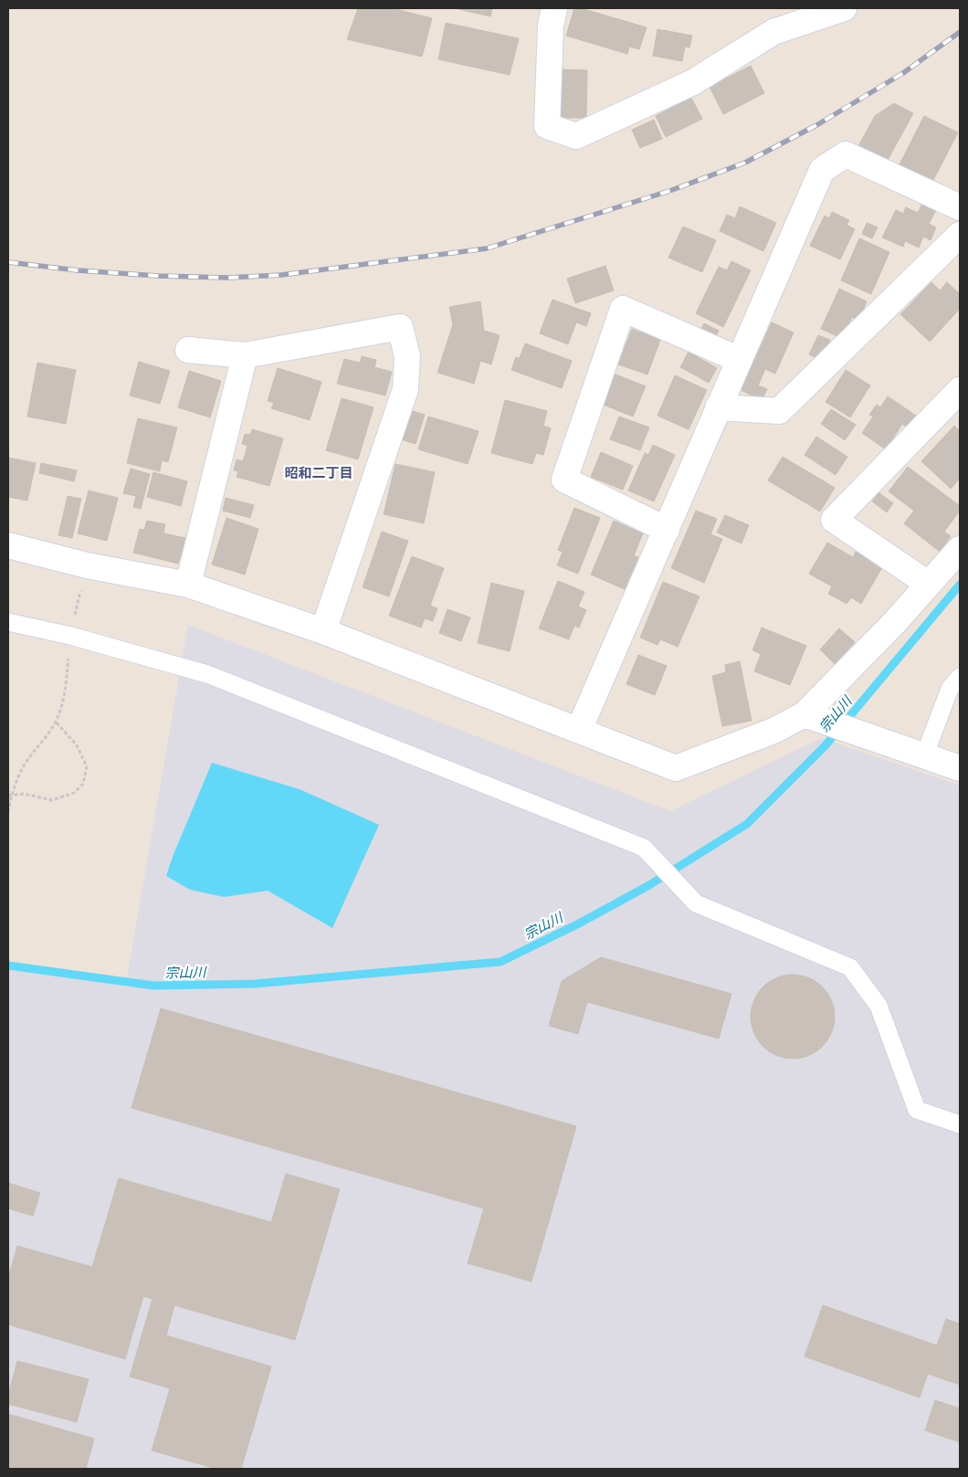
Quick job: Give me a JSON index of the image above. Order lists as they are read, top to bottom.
{
  "districts": ["昭和二丁目"],
  "water": ["宗山川"]
}
